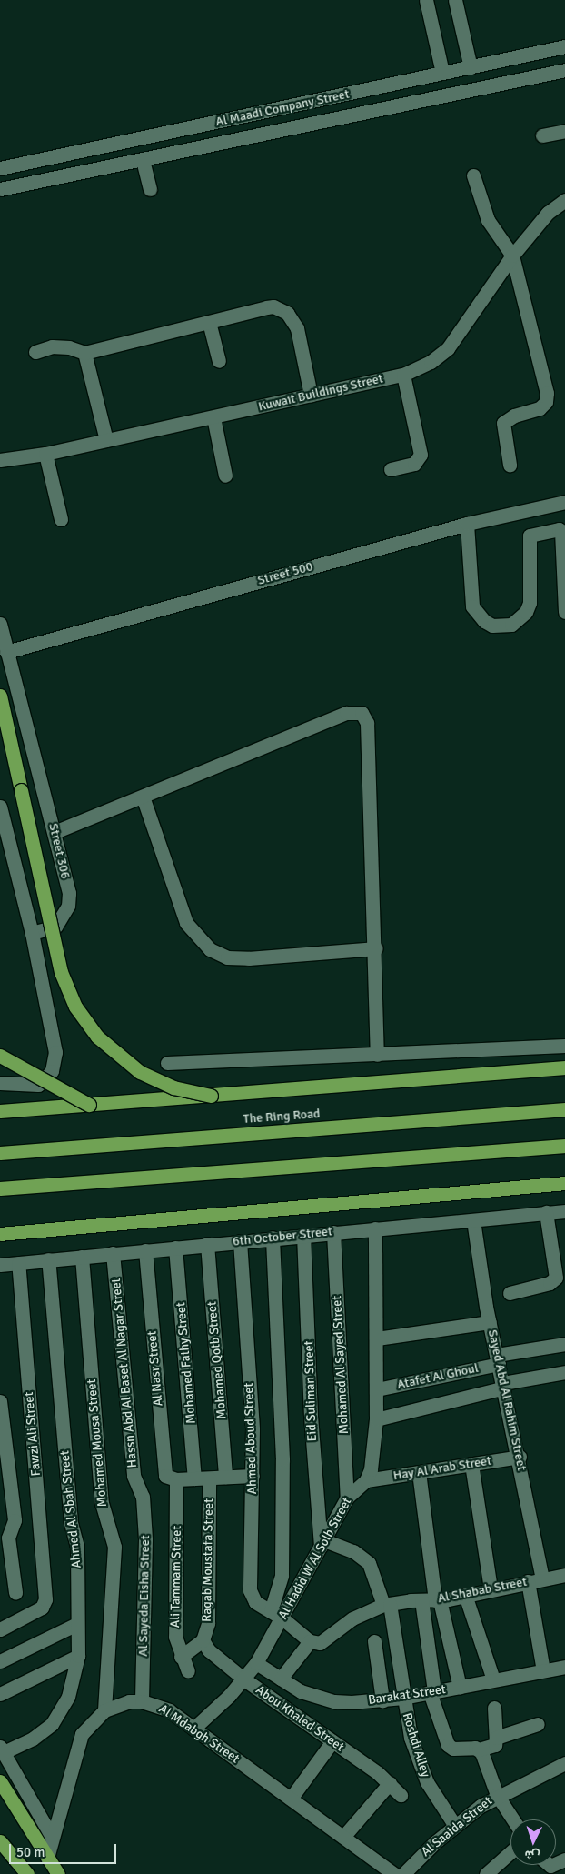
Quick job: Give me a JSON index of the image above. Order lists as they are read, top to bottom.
{
  "streets": {
    "highway": ["The Ring Road"],
    "street": [
      "Al Maadi Company Street",
      "Kuwait Buildings Street",
      "Street 500",
      "Street 306",
      "6th October Street",
      "Mohamed Qotb Street",
      "Mohamed Fathy Street",
      "Mohamed Al Sayed Street",
      "Al Nasr Street",
      "Hassn Abd Al Baset Al Nagar Street",
      "Atafet Al Ghoul",
      "Eid Suliman Street",
      "Sayed Abd Al Rahim Street",
      "Fawzi Ali Street",
      "Ahmed Aboud Street",
      "Mohamed Mousa Street",
      "Hay Al Arab Street",
      "Ahmed Al Sbah Street",
      "Al Hadid W Al Solb Street",
      "Ragab Moustafa Street",
      "Ali Tammam Street",
      "Al Shabab Street",
      "Al Sayeda Eisha Street",
      "Barakat Street",
      "Abou Khaled Street",
      "Al Mdabgh Street",
      "Roshdi Alley",
      "Al Saaida Street"
    ]
  },
  "crossings": [
    ["Street 500", "Street 306"],
    ["6th October Street", "Mohamed Qotb Street"],
    ["6th October Street", "Mohamed Fathy Street"],
    ["6th October Street", "Mohamed Al Sayed Street"],
    ["6th October Street", "Al Nasr Street"],
    ["6th October Street", "Hassn Abd Al Baset Al Nagar Street"],
    ["6th October Street", "Eid Suliman Street"],
    ["6th October Street", "Sayed Abd Al Rahim Street"],
    ["6th October Street", "Fawzi Ali Street"],
    ["6th October Street", "Ahmed Aboud Street"],
    ["6th October Street", "Mohamed Mousa Street"],
    ["6th October Street", "Ahmed Al Sbah Street"],
    ["Mohamed Al Sayed Street", "Al Hadid W Al Solb Street"],
    ["Al Nasr Street", "Ali Tammam Street"],
    ["Hassn Abd Al Baset Al Nagar Street", "Al Sayeda Eisha Street"],
    ["Atafet Al Ghoul", "Sayed Abd Al Rahim Street"],
    ["Eid Suliman Street", "Al Hadid W Al Solb Street"],
    ["Eid Suliman Street", "Roshdi Alley"],
    ["Sayed Abd Al Rahim Street", "Hay Al Arab Street"],
    ["Sayed Abd Al Rahim Street", "Al Shabab Street"],
    ["Ahmed Aboud Street", "Al Hadid W Al Solb Street"],
    ["Mohamed Mousa Street", "Al Mdabgh Street"],
    ["Hay Al Arab Street", "Al Hadid W Al Solb Street"],
    ["Al Hadid W Al Solb Street", "Barakat Street"],
    ["Al Hadid W Al Solb Street", "Abou Khaled Street"],
    ["Al Hadid W Al Solb Street", "Al Mdabgh Street"],
    ["Al Hadid W Al Solb Street", "Roshdi Alley"],
    ["Ragab Moustafa Street", "Ali Tammam Street"],
    ["Ragab Moustafa Street", "Abou Khaled Street"],
    ["Al Shabab Street", "Roshdi Alley"],
    ["Al Sayeda Eisha Street", "Al Mdabgh Street"],
    ["Barakat Street", "Roshdi Alley"],
    ["Roshdi Alley", "Al Saaida Street"]
  ],
  "scale_bar": "50 m",
  "north": "bottom"
}
